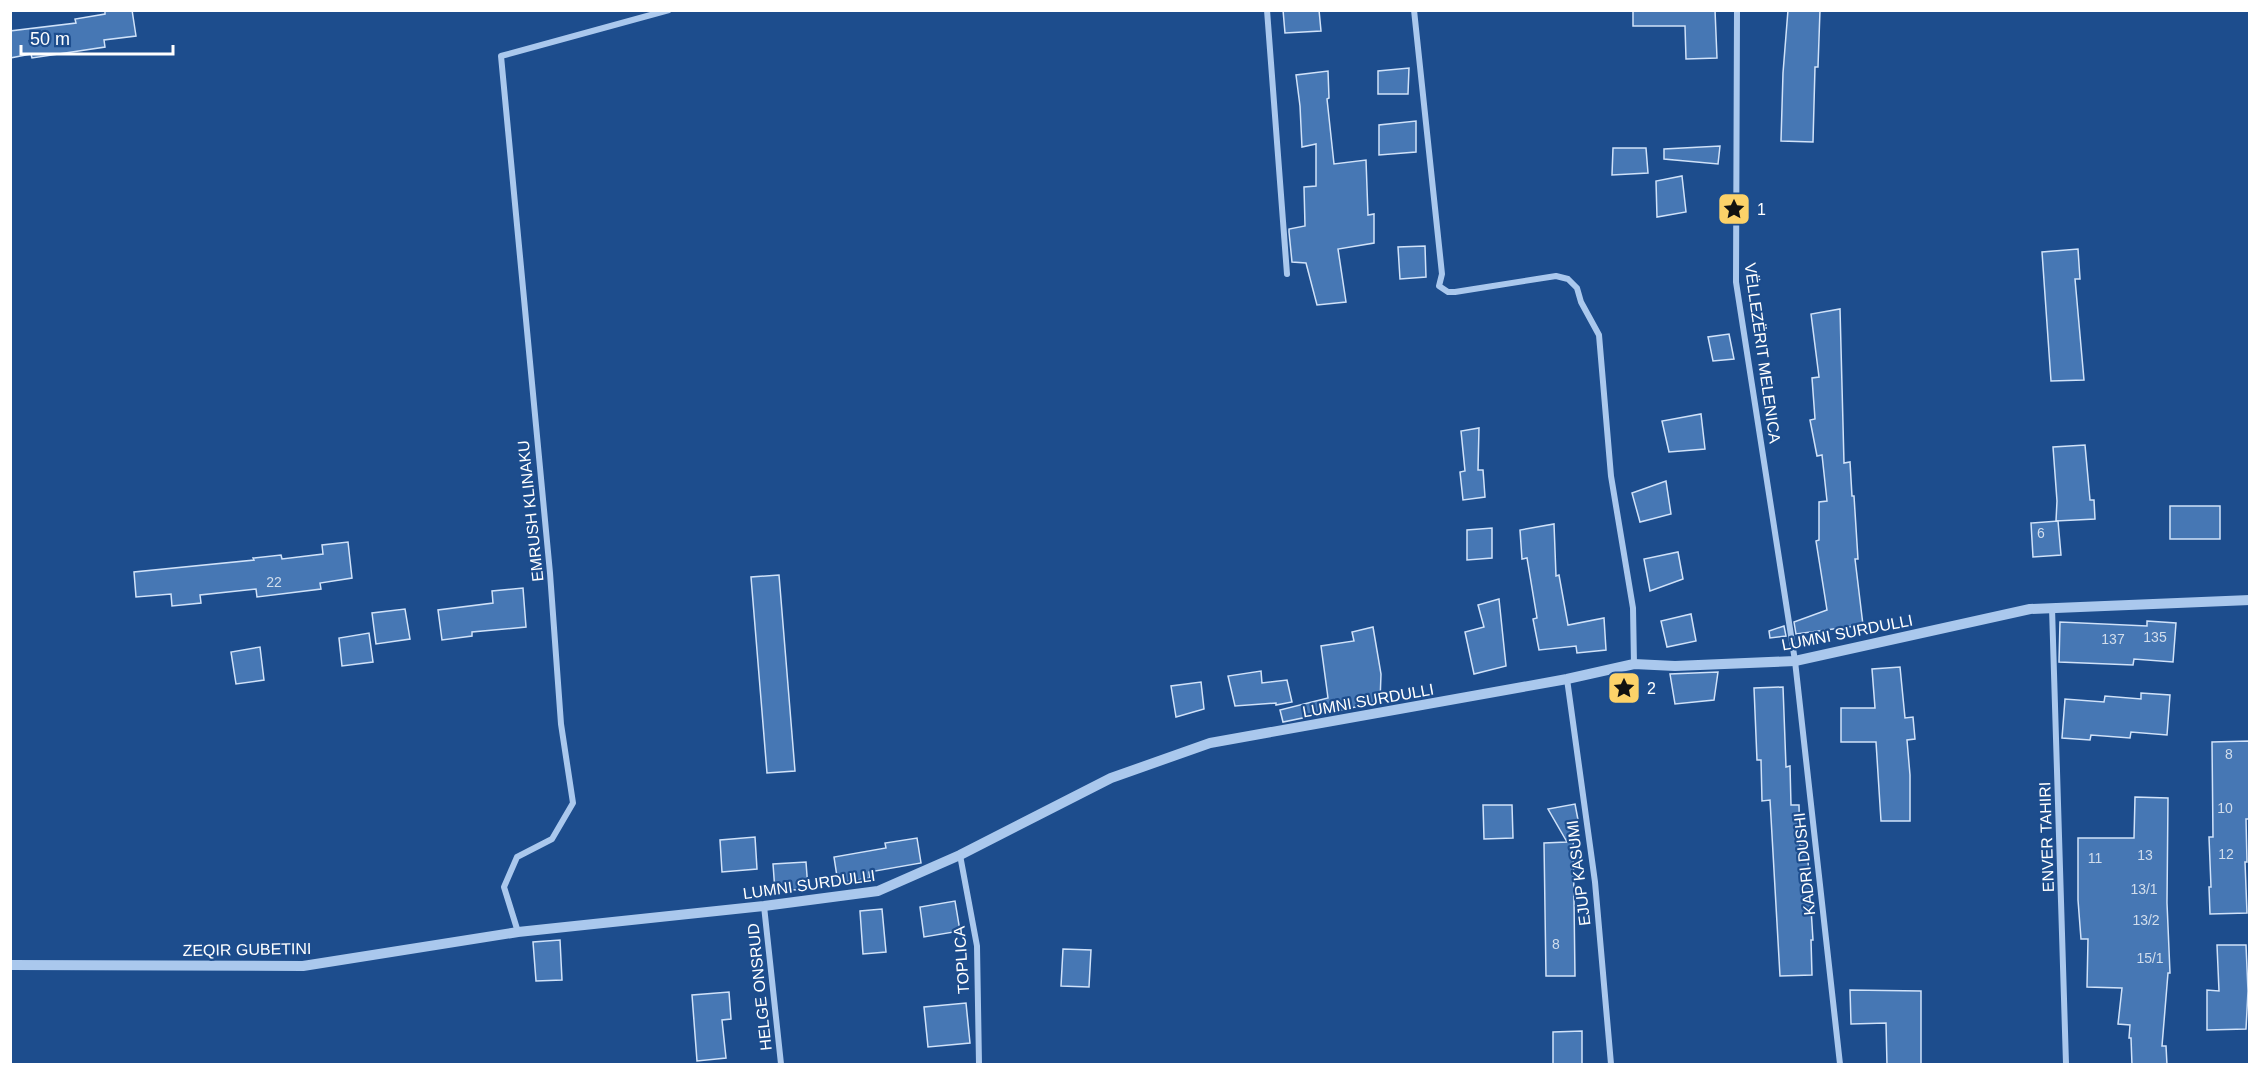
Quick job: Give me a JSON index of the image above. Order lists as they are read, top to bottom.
{
  "streets": {
    "street": [
      "VËLLEZËRIT MELENICA",
      "EMRUSH KLINAKU",
      "LUMNI SURDULLI",
      "ENVER TAHIRI",
      "KADRI DUSHI",
      "EJUP KASUMI",
      "ZEQIR GUBETINI",
      "TOPLICA",
      "HELGE ONSRUD"
    ]
  },
  "crossings": [
    ["VËLLEZËRIT MELENICA", "LUMNI SURDULLI"],
    ["VËLLEZËRIT MELENICA", "KADRI DUSHI"],
    ["EMRUSH KLINAKU", "LUMNI SURDULLI"],
    ["EMRUSH KLINAKU", "ZEQIR GUBETINI"],
    ["LUMNI SURDULLI", "ENVER TAHIRI"],
    ["LUMNI SURDULLI", "KADRI DUSHI"],
    ["LUMNI SURDULLI", "EJUP KASUMI"],
    ["LUMNI SURDULLI", "ZEQIR GUBETINI"],
    ["LUMNI SURDULLI", "TOPLICA"],
    ["LUMNI SURDULLI", "HELGE ONSRUD"]
  ],
  "places": {
    "place": ["1", "2"]
  },
  "house_numbers": [
    "6",
    "22",
    "135",
    "137",
    "8",
    "10",
    "12",
    "13",
    "11",
    "13/1",
    "13/2",
    "8",
    "15/1"
  ],
  "scale_bar": "50 m"
}
